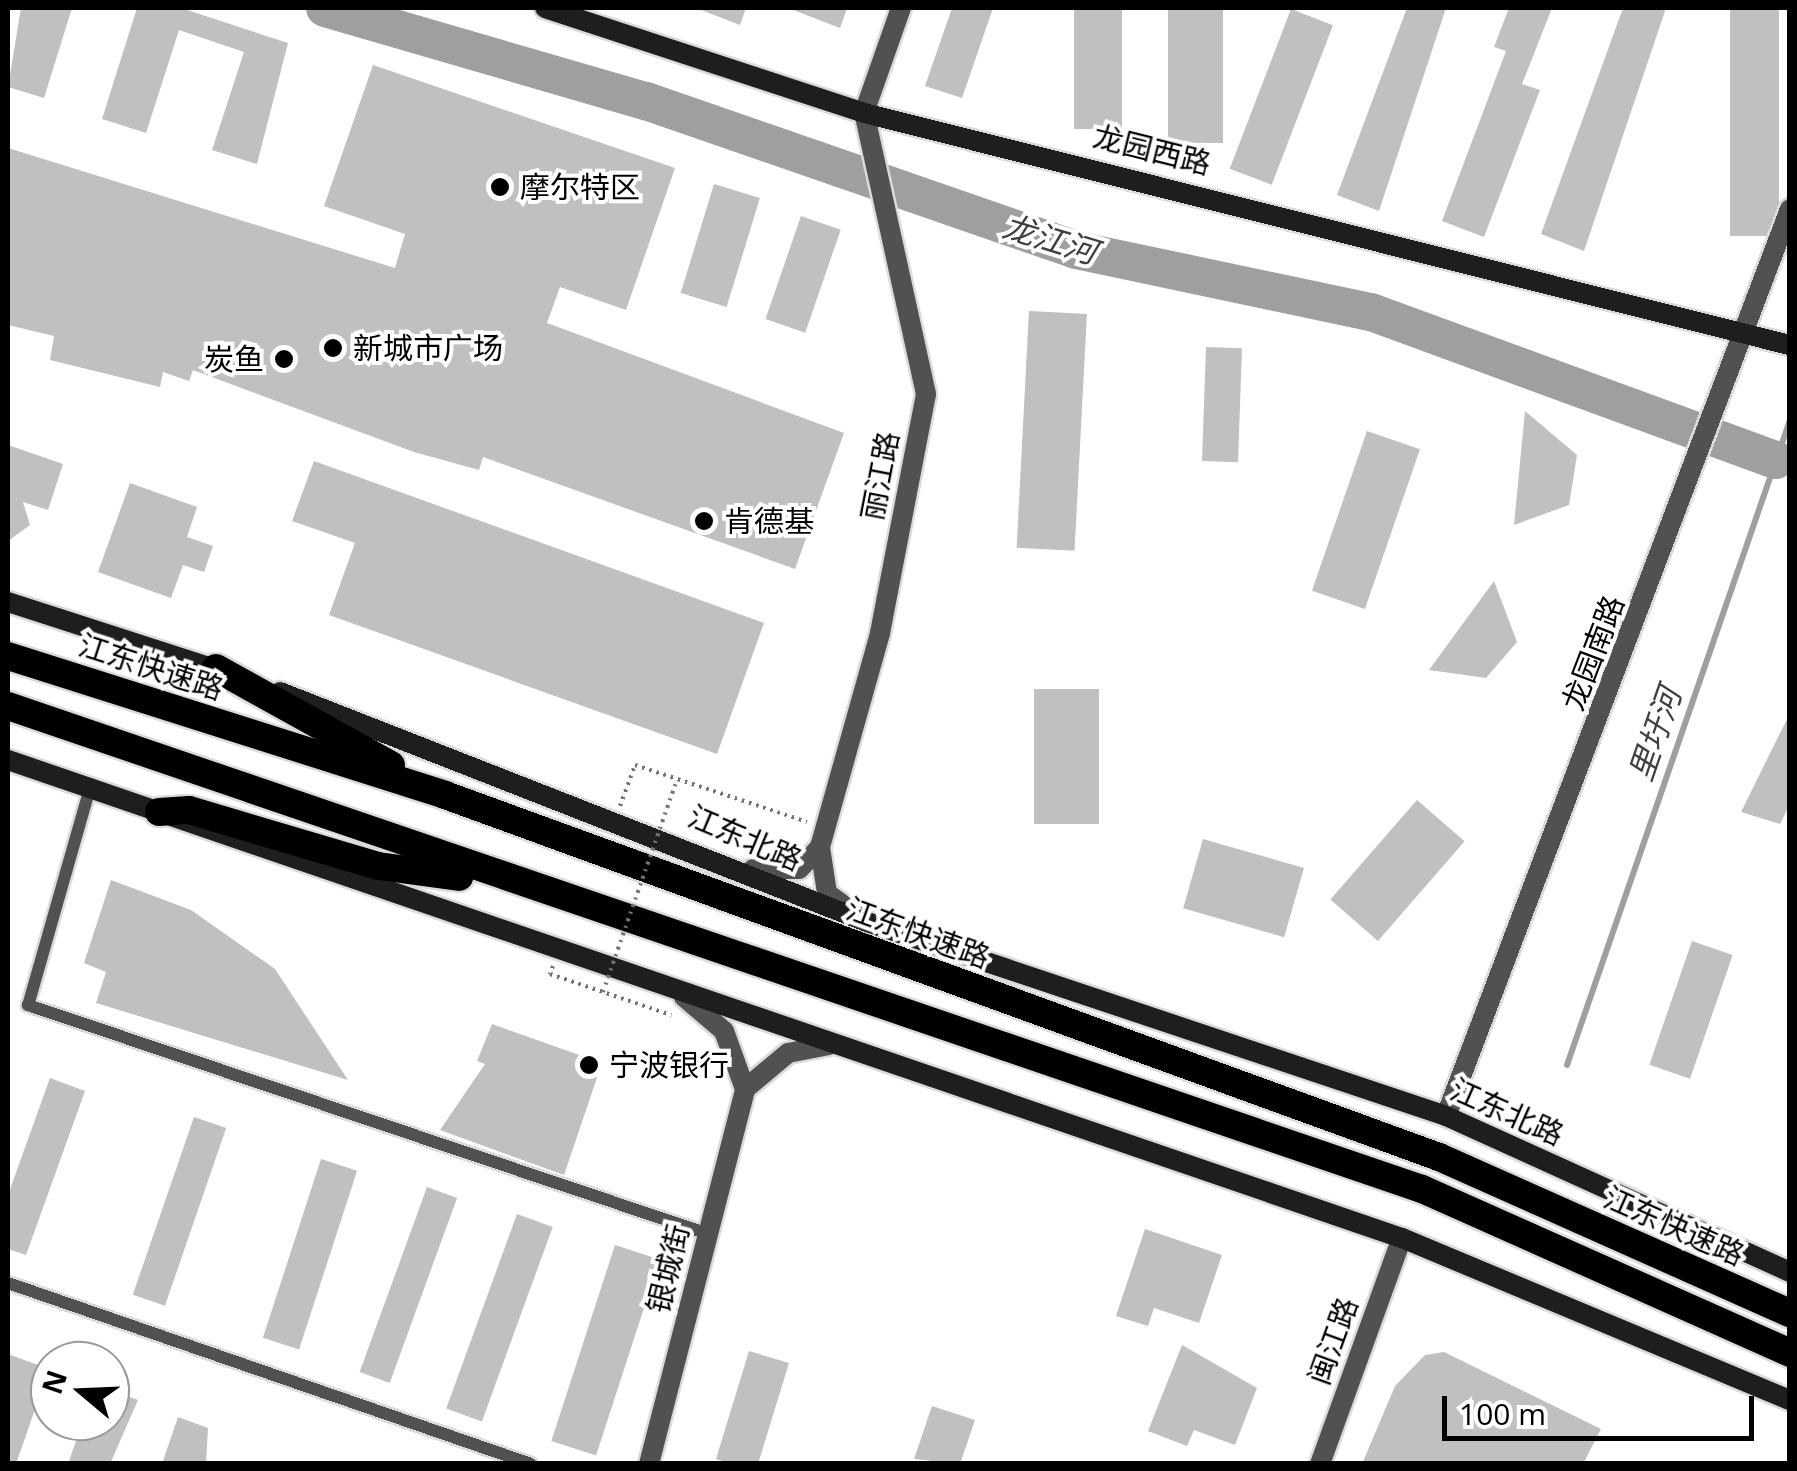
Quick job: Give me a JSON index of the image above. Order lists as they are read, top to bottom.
{
  "streets": {
    "highway": ["江东快速路"],
    "main road": ["龙园西路", "江东北路"],
    "street": [
      "丽江路",
      "龙园南路",
      "银城街",
      "闽江路"
    ]
  },
  "crossings": [
    ["龙园西路", "丽江路"],
    ["龙园西路", "龙园南路"],
    ["丽江路", "江东北路"],
    ["龙园南路", "江东北路"]
  ],
  "water": ["龙江河", "里圩河"],
  "places": [
    "摩尔特区",
    "新城市广场",
    "炭鱼",
    "肯德基",
    "宁波银行"
  ],
  "scale_bar": "100 m",
  "north": "left"
}
